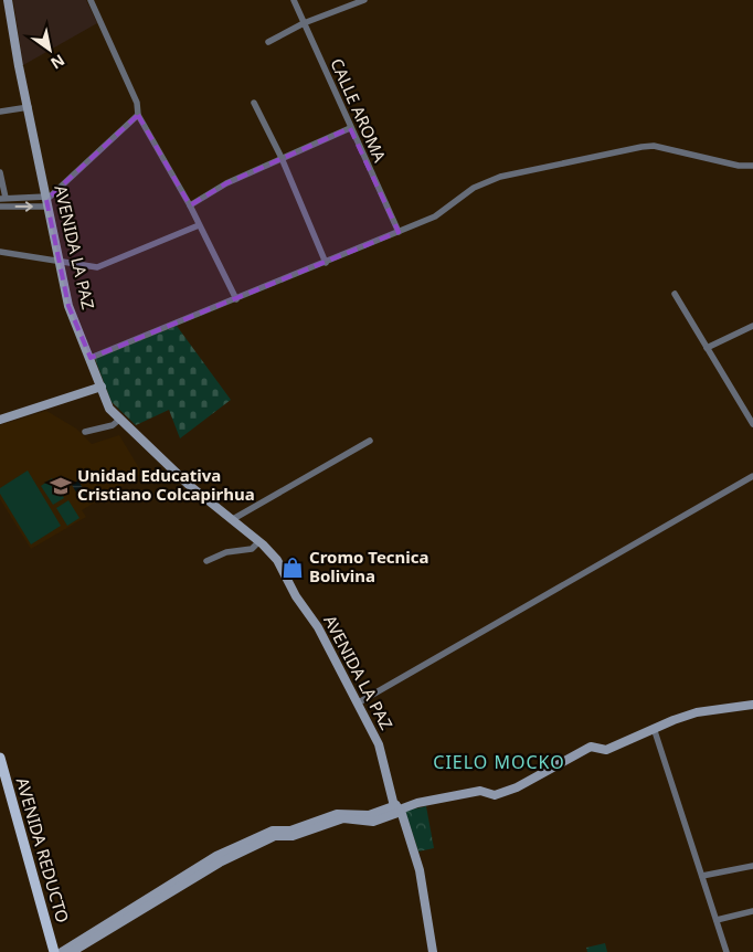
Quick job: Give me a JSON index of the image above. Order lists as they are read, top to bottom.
{
  "streets": {
    "main road": ["AVENIDA LA PAZ", "AVENIDA REDUCTO"],
    "street": ["CALLE AROMA"]
  },
  "districts": ["CIELO MOCKO"],
  "places": {
    "school or university": ["Unidad Educativa Cristiano Colcapirhua"],
    "shop": ["Cromo Tecnica Bolivina"]
  },
  "north": "bottom right"
}
